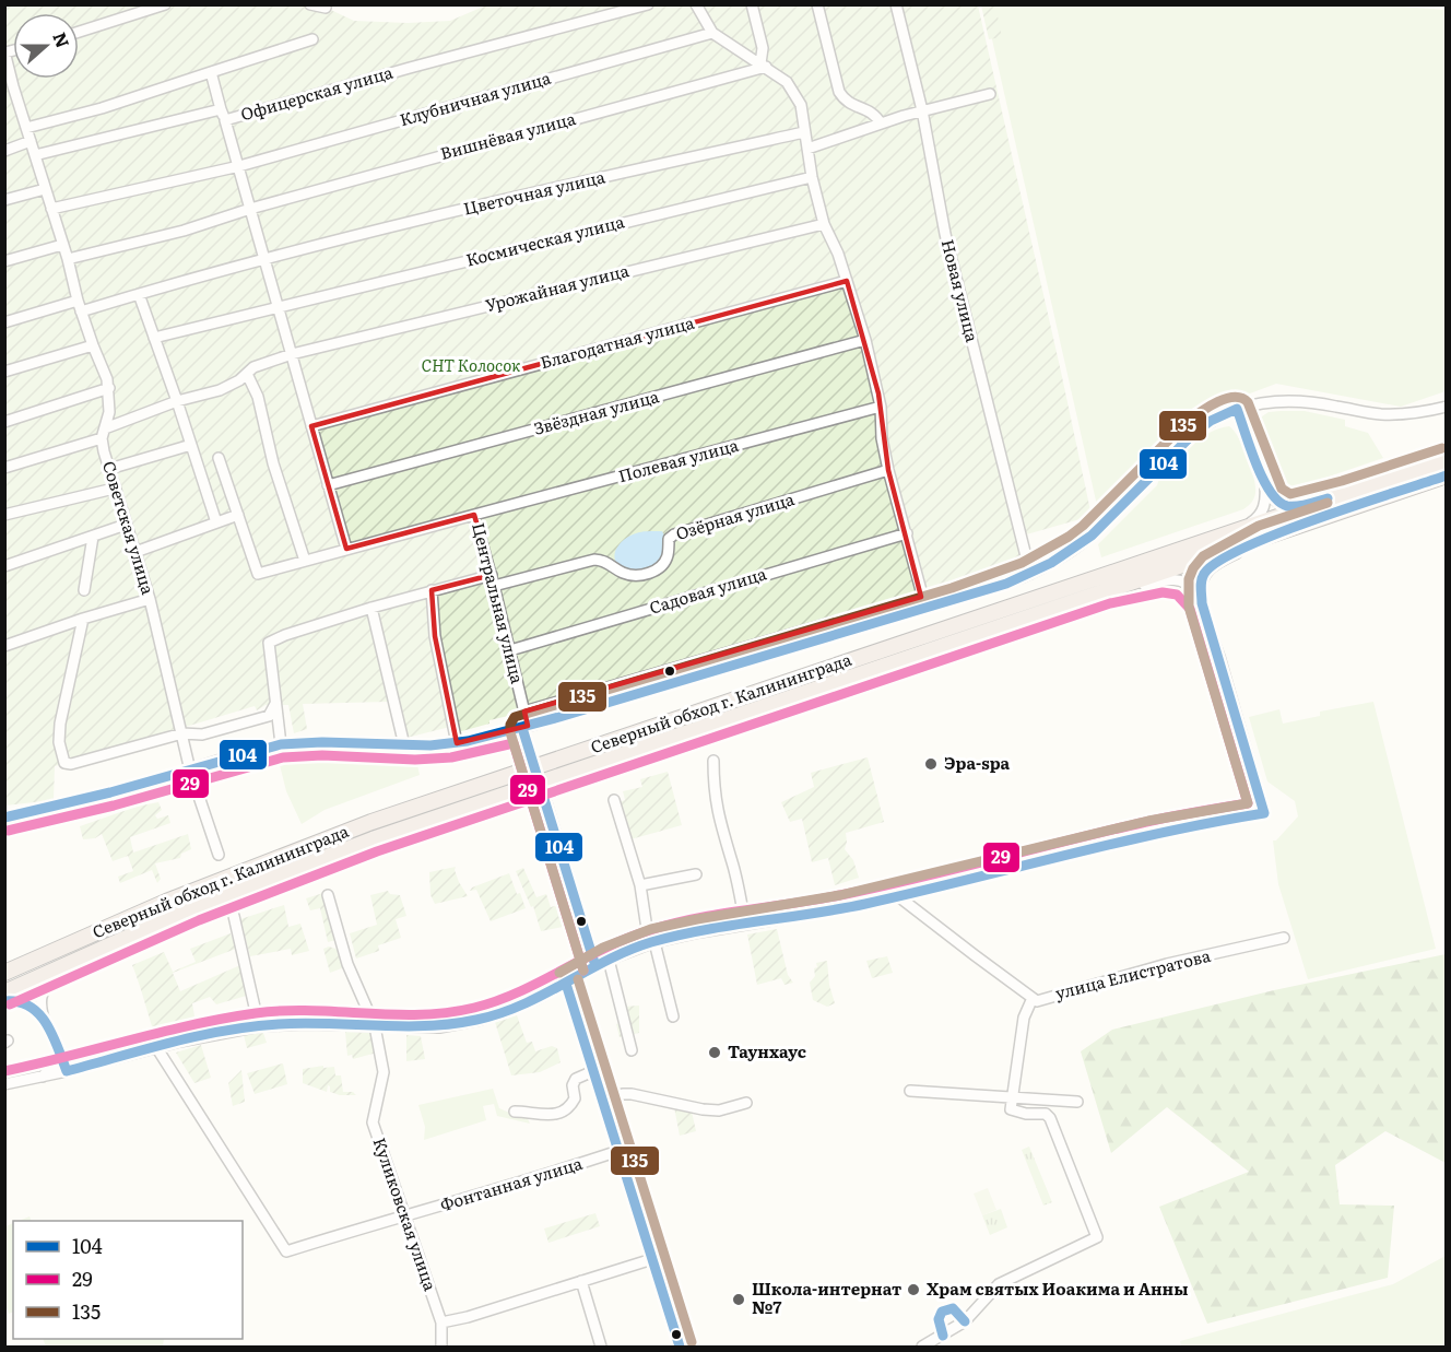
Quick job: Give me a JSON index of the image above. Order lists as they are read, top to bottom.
{
  "streets": {
    "highway": ["Северный обход г. Калининграда"],
    "street": [
      "Офицерская улица",
      "Клубничная улица",
      "Вишнёвая улица",
      "Цветочная улица",
      "Космическая улица",
      "Урожайная улица",
      "Новая улица",
      "Благодатная улица",
      "Звёздная улица",
      "Полевая улица",
      "Озёрная улица",
      "Советская улица",
      "Садовая улица",
      "Центральная улица",
      "улица Елистратова",
      "Фонтанная улица",
      "Куликовская улица"
    ]
  },
  "crossings": [
    ["Офицерская улица", "Клубничная улица"],
    ["Офицерская улица", "Вишнёвая улица"],
    ["Офицерская улица", "Цветочная улица"],
    ["Офицерская улица", "Космическая улица"],
    ["Офицерская улица", "Урожайная улица"],
    ["Офицерская улица", "Благодатная улица"],
    ["Офицерская улица", "Звёздная улица"],
    ["Офицерская улица", "Центральная улица"],
    ["Клубничная улица", "Советская улица"],
    ["Вишнёвая улица", "Советская улица"],
    ["Цветочная улица", "Советская улица"],
    ["Урожайная улица", "Советская улица"],
    ["Полевая улица", "Центральная улица"],
    ["Озёрная улица", "Центральная улица"],
    ["Садовая улица", "Центральная улица"],
    ["Фонтанная улица", "Куликовская улица"]
  ],
  "parks": ["СНТ Колосок"],
  "places": [
    "Эра-spa",
    "Таунхаус",
    "Храм святых Иоакима и Анны",
    "Школа-интернат №7"
  ],
  "lines": ["transit line 135", "transit line 104", "transit line 29"],
  "legend": ["104", "29", "135"],
  "north": "right"
}
